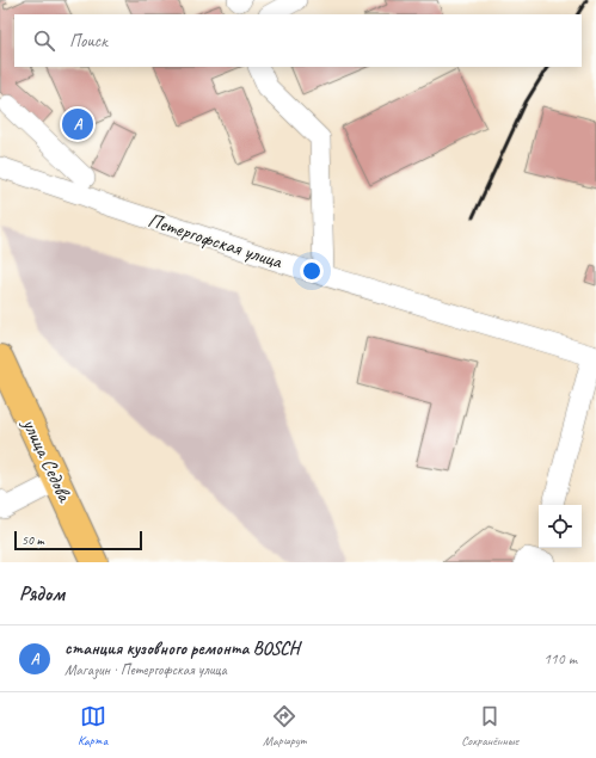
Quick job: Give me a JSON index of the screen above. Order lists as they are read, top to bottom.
{
  "streets": {
    "main road": ["улица Седова"],
    "street": ["Петергофская улица"]
  },
  "scale_bar": "50 m",
  "page": {
    "search": "Поиск",
    "pins": "A",
    "scale": "50 m",
    "heading": "Рядом",
    "list": [
      {
        "mark": "A",
        "name": "станция кузовного ремонта BOSCH",
        "note": "Магазин · Петергофская улица",
        "value": "110 m"
      }
    ],
    "nav": ["Карта", "Маршрут", "Сохранённые"]
  }
}
